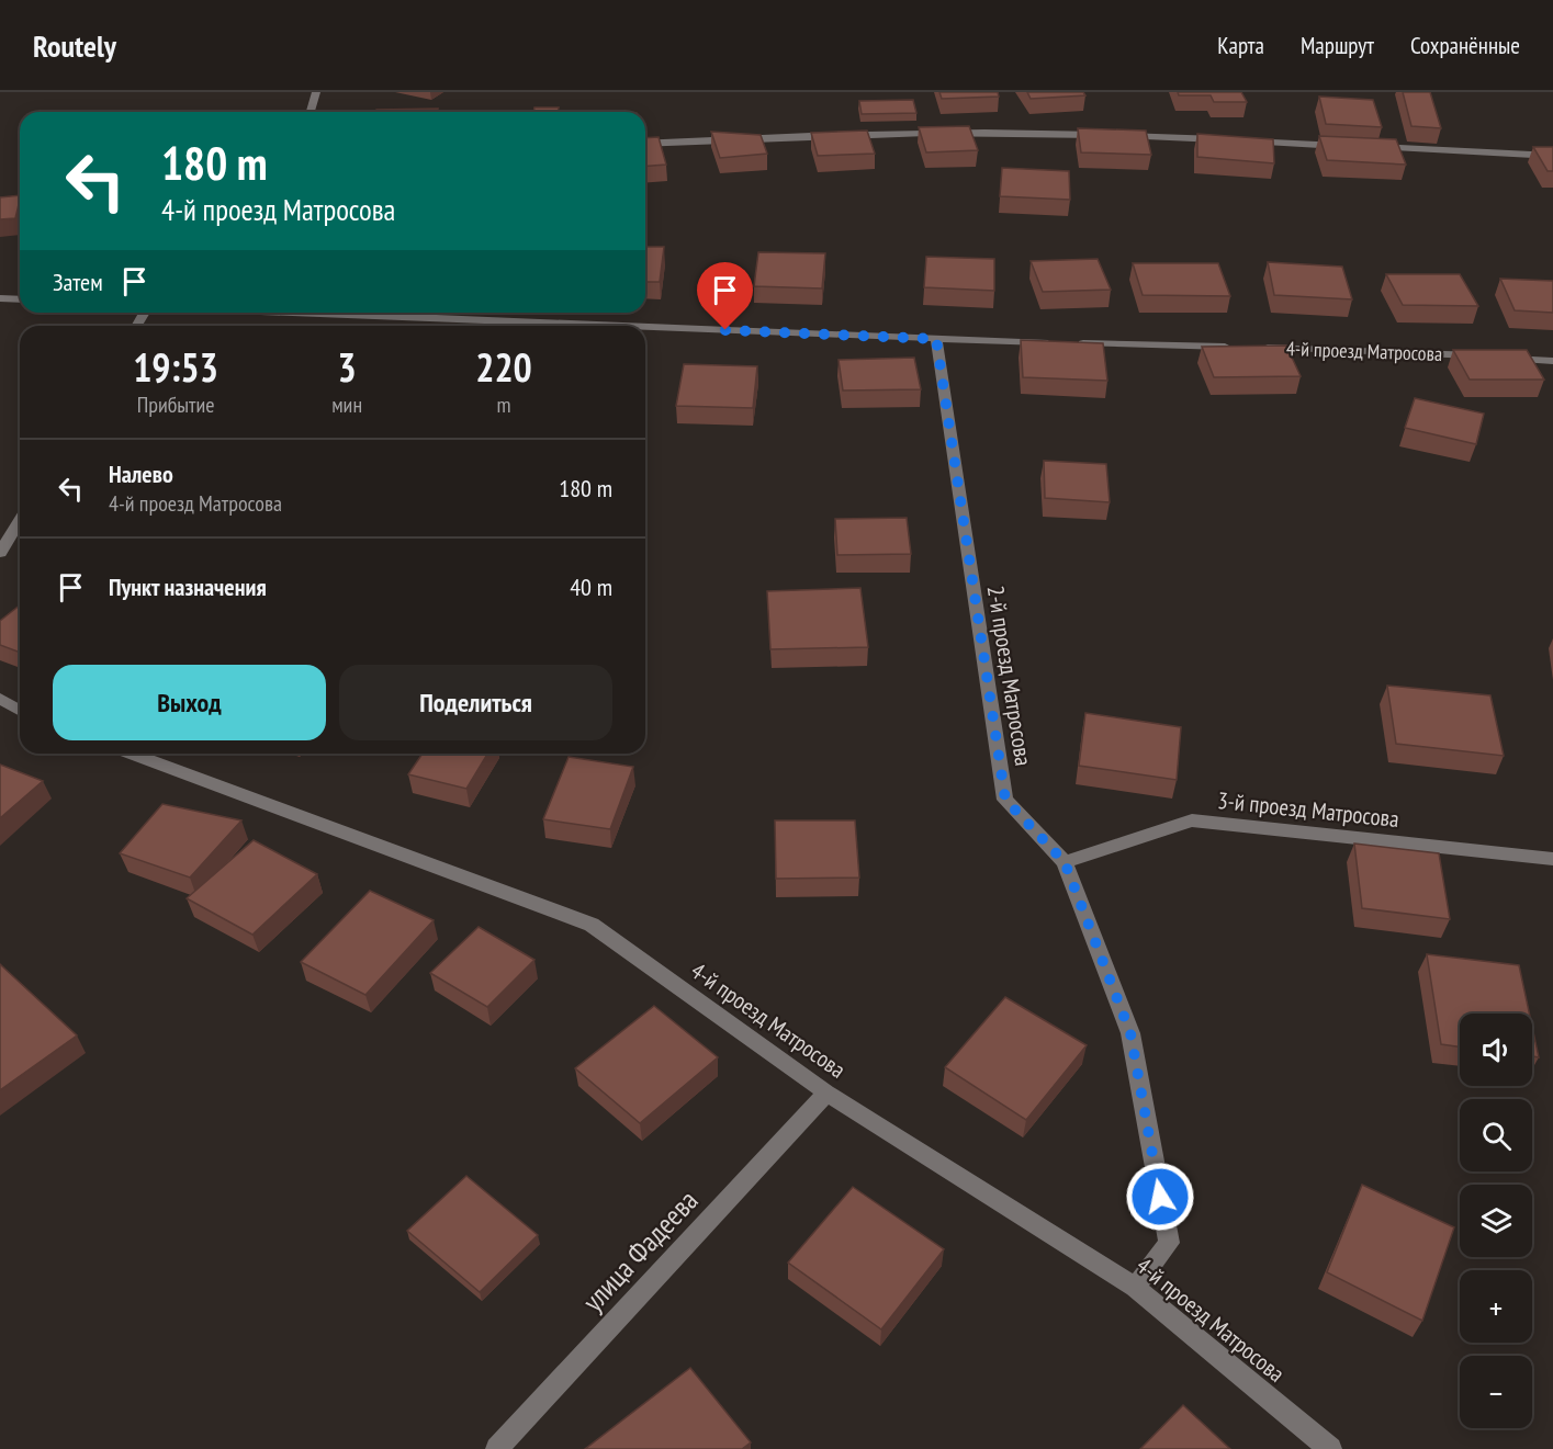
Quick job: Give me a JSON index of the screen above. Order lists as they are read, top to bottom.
{
  "streets": {
    "street": [
      "4-й проезд Матросова",
      "2-й проезд Матросова",
      "3-й проезд Матросова",
      "улица Фадеева"
    ]
  },
  "crossings": [
    ["4-й проезд Матросова", "2-й проезд Матросова"],
    ["4-й проезд Матросова", "улица Фадеева"],
    ["2-й проезд Матросова", "3-й проезд Матросова"]
  ],
  "page": {
    "header": "Routely",
    "nav": ["Карта", "Маршрут", "Сохранённые"],
    "turn": ["180 m", "4-й проезд Матросова"],
    "then": "Затем",
    "eta": [
      "19:53",
      "Прибытие",
      "3",
      "мин",
      "220",
      "m"
    ],
    "list": [
      {
        "name": "Налево",
        "note": "4-й проезд Матросова",
        "value": "180 m"
      },
      {
        "name": "Пункт назначения",
        "value": "40 m"
      }
    ],
    "buttons": ["Выход", "Поделиться"],
    "map_buttons": ["+", "−"]
  }
}
